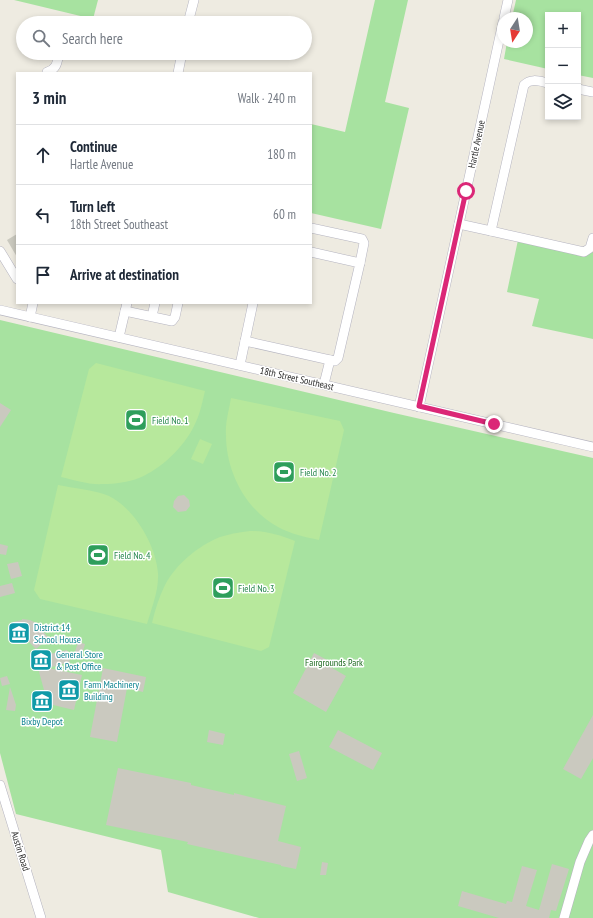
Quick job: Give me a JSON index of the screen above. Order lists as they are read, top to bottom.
{
  "streets": {
    "street": ["Hartle Avenue", "18th Street Southeast", "Austin Road"]
  },
  "crossings": [
    ["Hartle Avenue", "18th Street Southeast"]
  ],
  "parks": ["Fairgrounds Park"],
  "places": {
    "sports": [
      "Field No. 1",
      "Field No. 2",
      "Field No. 4",
      "Field No. 3"
    ],
    "museum": [
      "District 14 School House",
      "General Store & Post Office",
      "Farm Machinery Building",
      "Bixby Depot"
    ]
  },
  "north": "bottom",
  "page": {
    "map_buttons": ["+", "−"],
    "search": "Search here",
    "heading": ["3 min", "Walk · 240 m"],
    "list": [
      ["Continue", "Hartle Avenue", "180 m"],
      ["Turn left", "18th Street Southeast", "60 m"],
      "Arrive at destination"
    ]
  }
}
